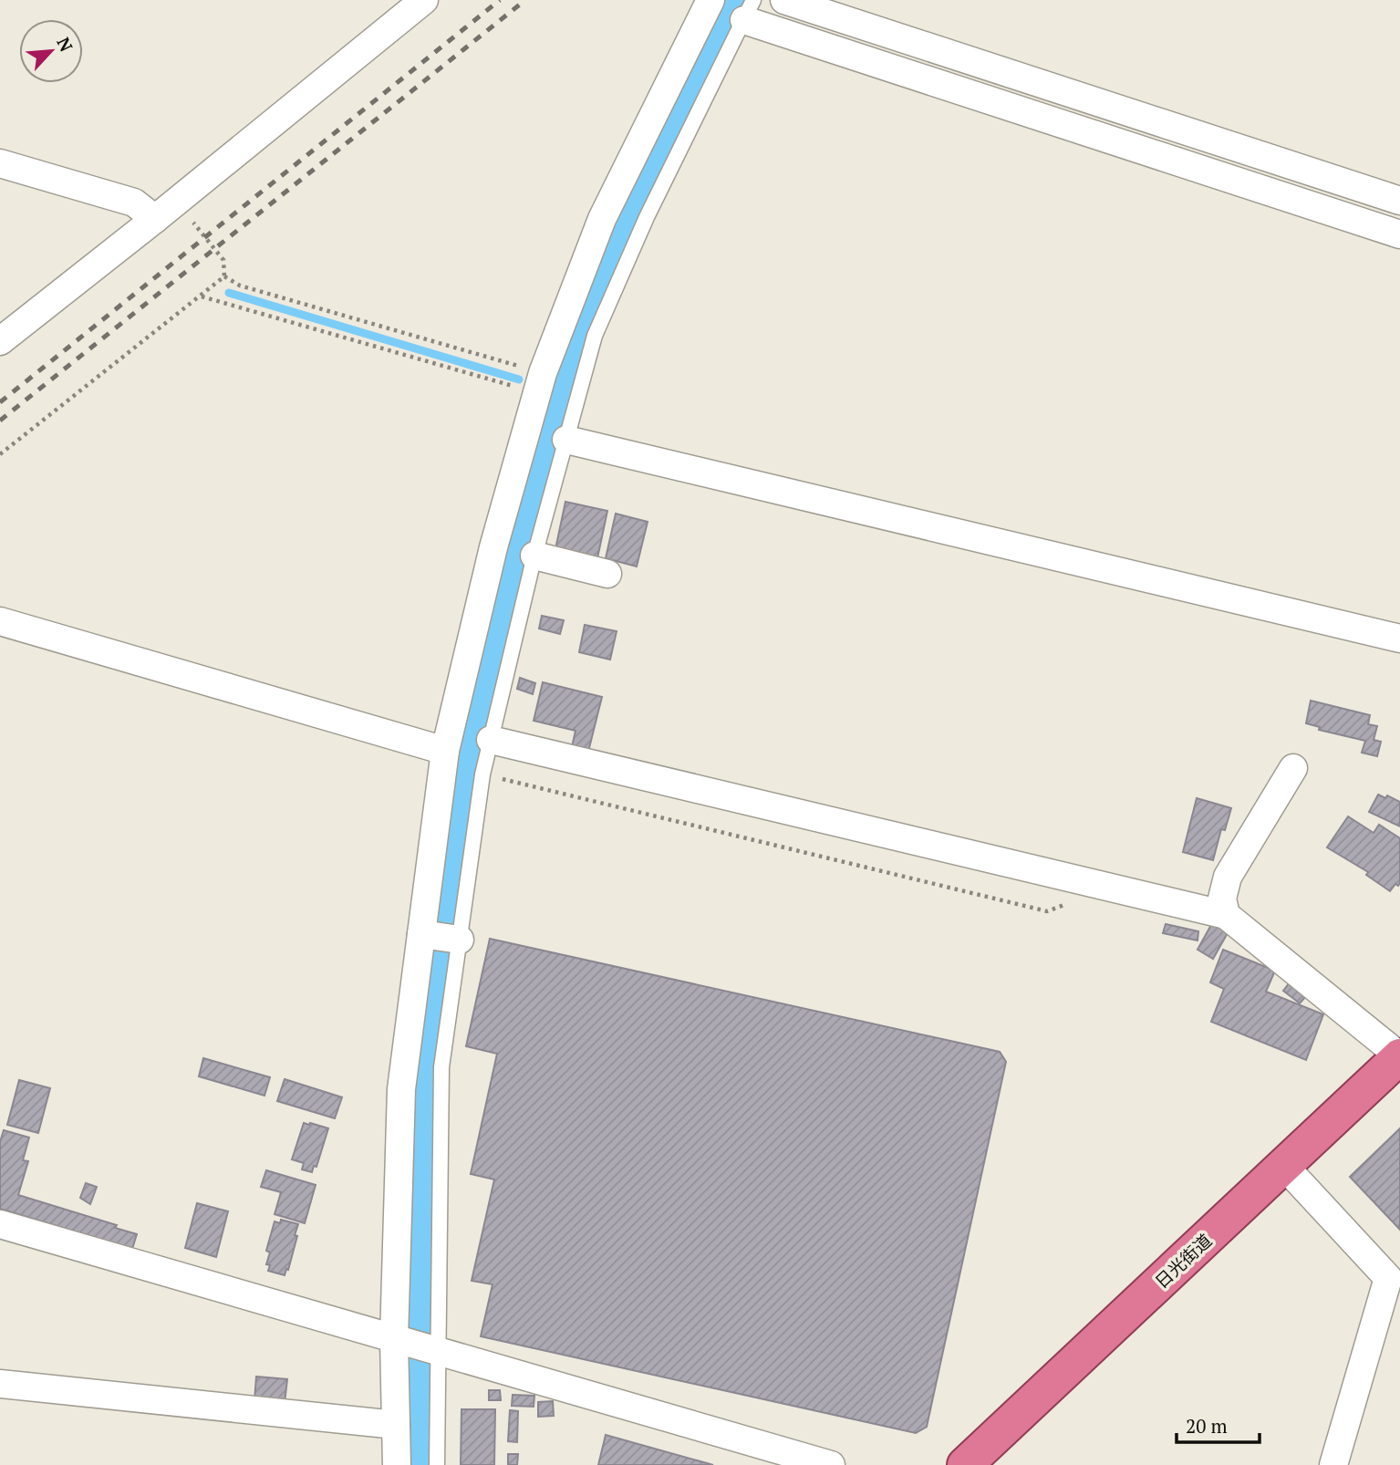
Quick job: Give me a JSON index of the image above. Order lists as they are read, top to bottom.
{
  "streets": {
    "highway": ["日光街道"]
  },
  "scale_bar": "20 m",
  "north": "top right"
}
